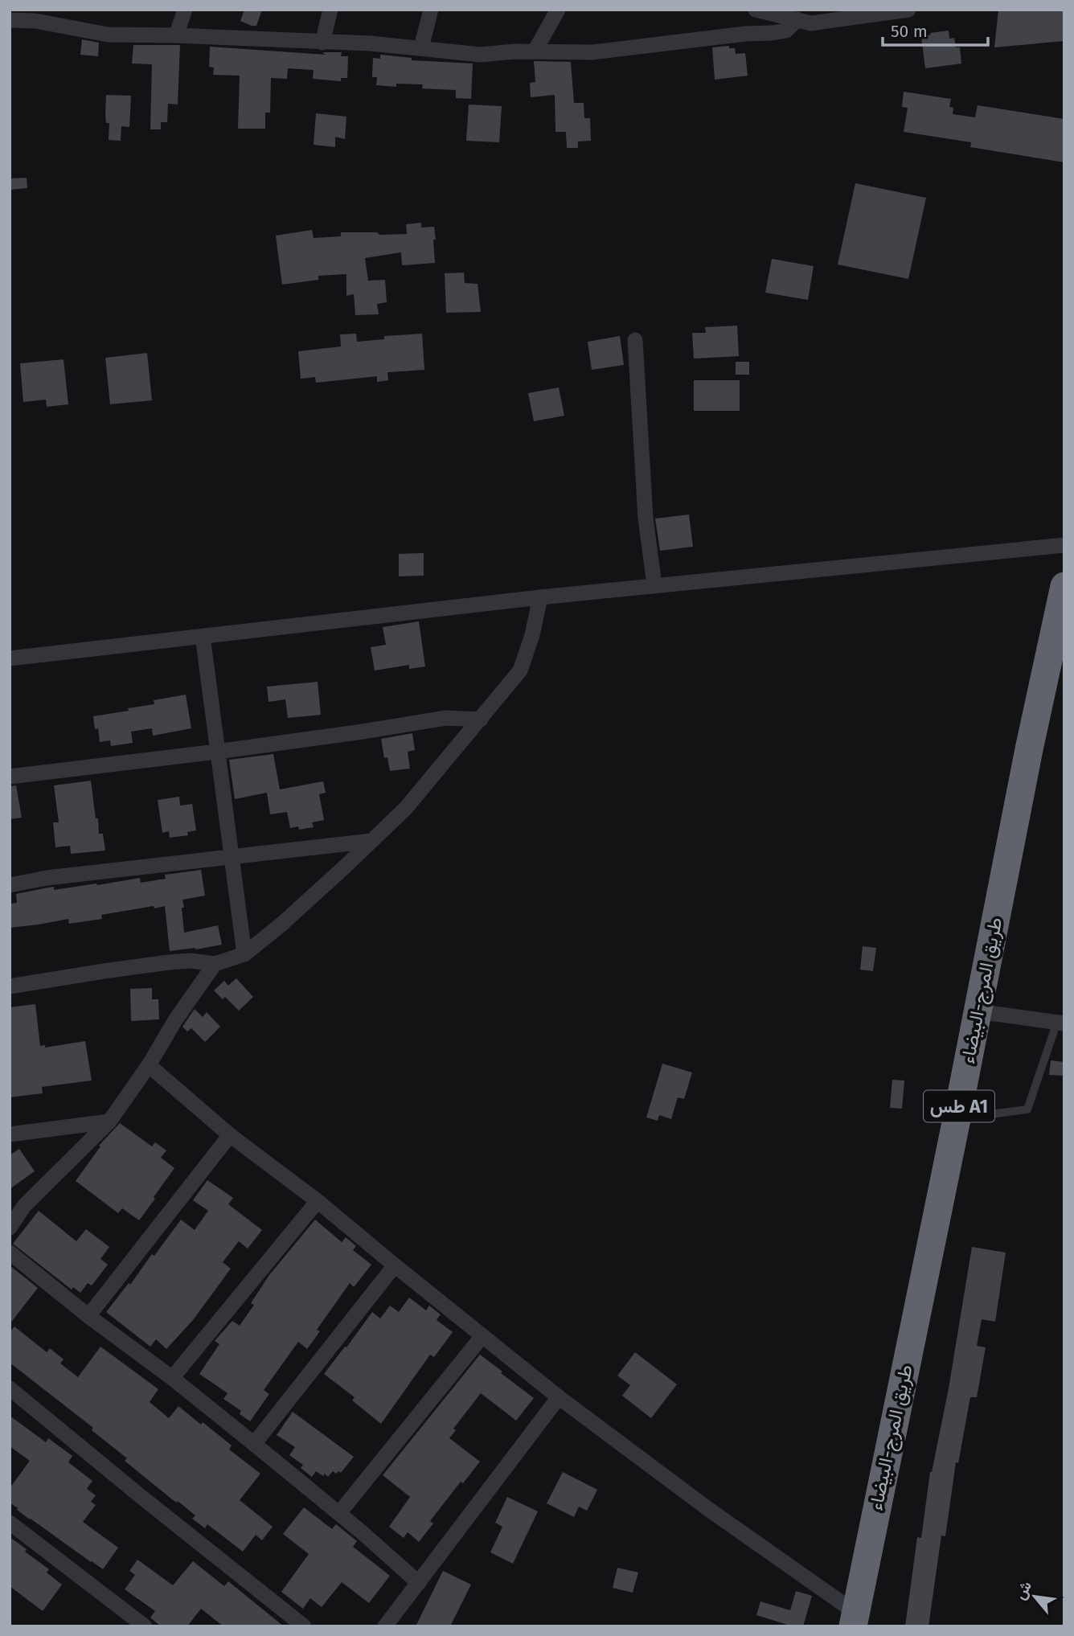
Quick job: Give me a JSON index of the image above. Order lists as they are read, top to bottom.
{
  "streets": {
    "highway": ["طريق المرج-البيضاء", "طس A1"]
  },
  "scale_bar": "50 m",
  "north": "top left"
}
